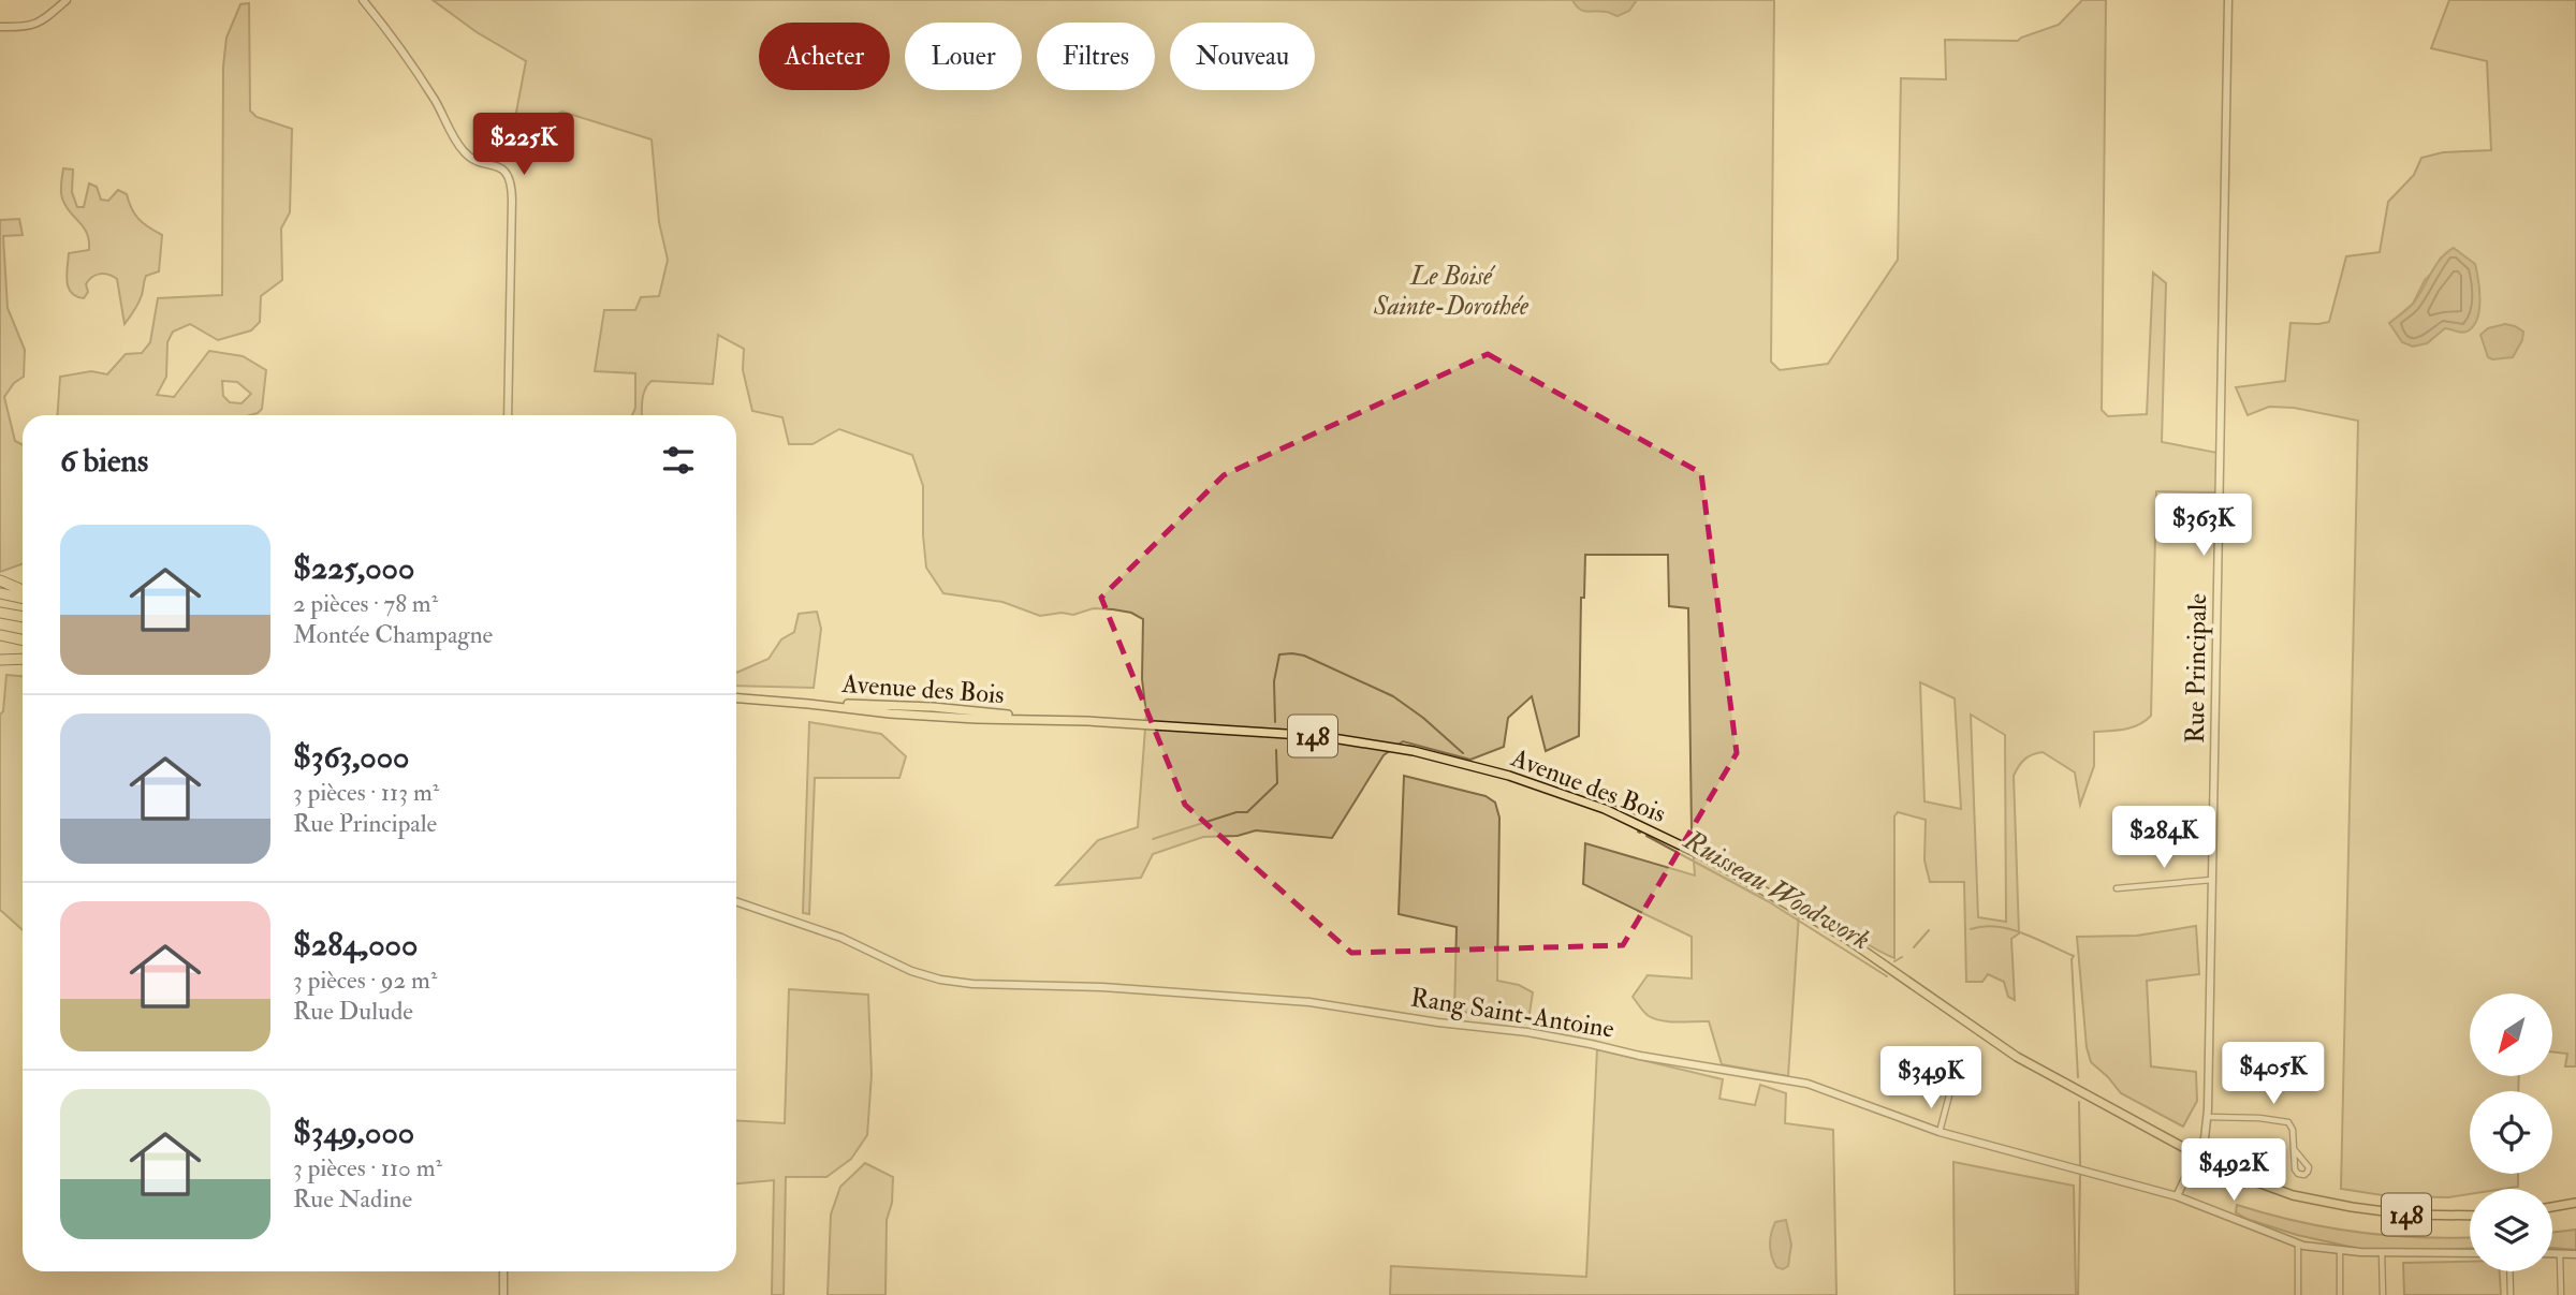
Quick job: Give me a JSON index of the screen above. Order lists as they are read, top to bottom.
{
  "streets": {
    "main road": ["Avenue des Bois", "148"],
    "street": ["Rue Principale", "Rang Saint-Antoine"]
  },
  "crossings": [
    ["Rue Principale", "Avenue des Bois"],
    ["Rue Principale", "Rang Saint-Antoine"]
  ],
  "water": ["Ruisseau Woodwork"],
  "parks": ["Le Boisé Sainte-Dorothée"],
  "north": "bottom left",
  "page": {
    "chip": [
      "Acheter",
      "Louer",
      "Filtres",
      "Nouveau"
    ],
    "price": [
      "$225K",
      "$363K",
      "$284K",
      "$405K",
      "$349K",
      "$492K"
    ],
    "heading": "6 biens",
    "list": [
      {
        "name": "$225,000",
        "note": "2 pièces · 78 m² · Montée Champagne"
      },
      {
        "name": "$363,000",
        "note": "3 pièces · 113 m² · Rue Principale"
      },
      {
        "name": "$284,000",
        "note": "3 pièces · 92 m² · Rue Dulude"
      },
      {
        "name": "$349,000",
        "note": "3 pièces · 110 m² · Rue Nadine"
      }
    ]
  }
}
